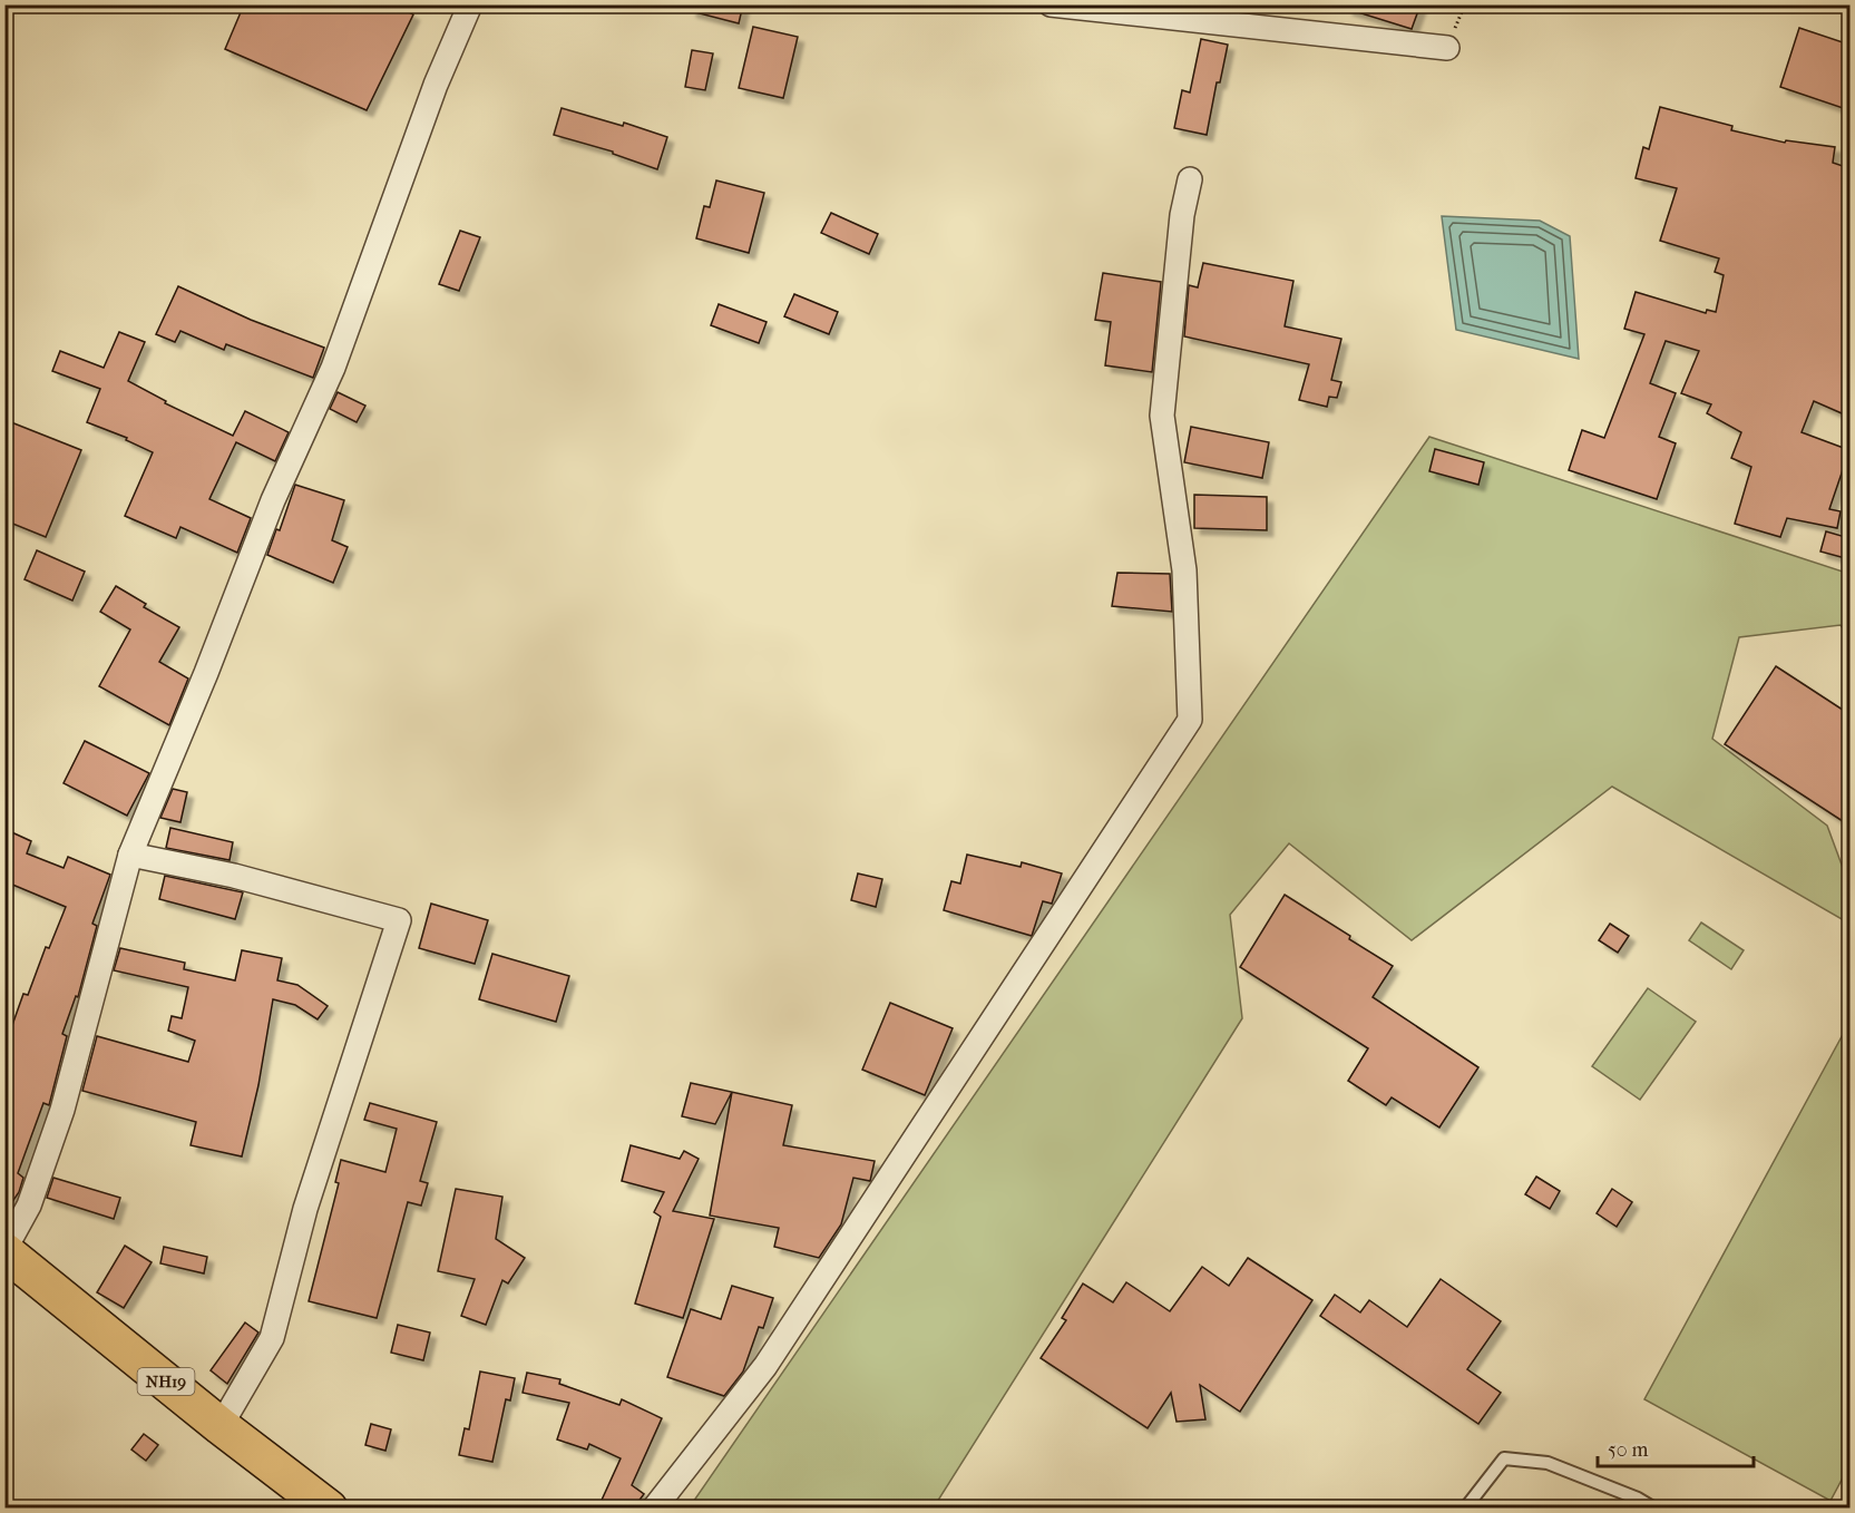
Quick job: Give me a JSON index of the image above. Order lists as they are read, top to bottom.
{
  "streets": {
    "highway": ["NH19"]
  },
  "scale_bar": "50 m"
}
